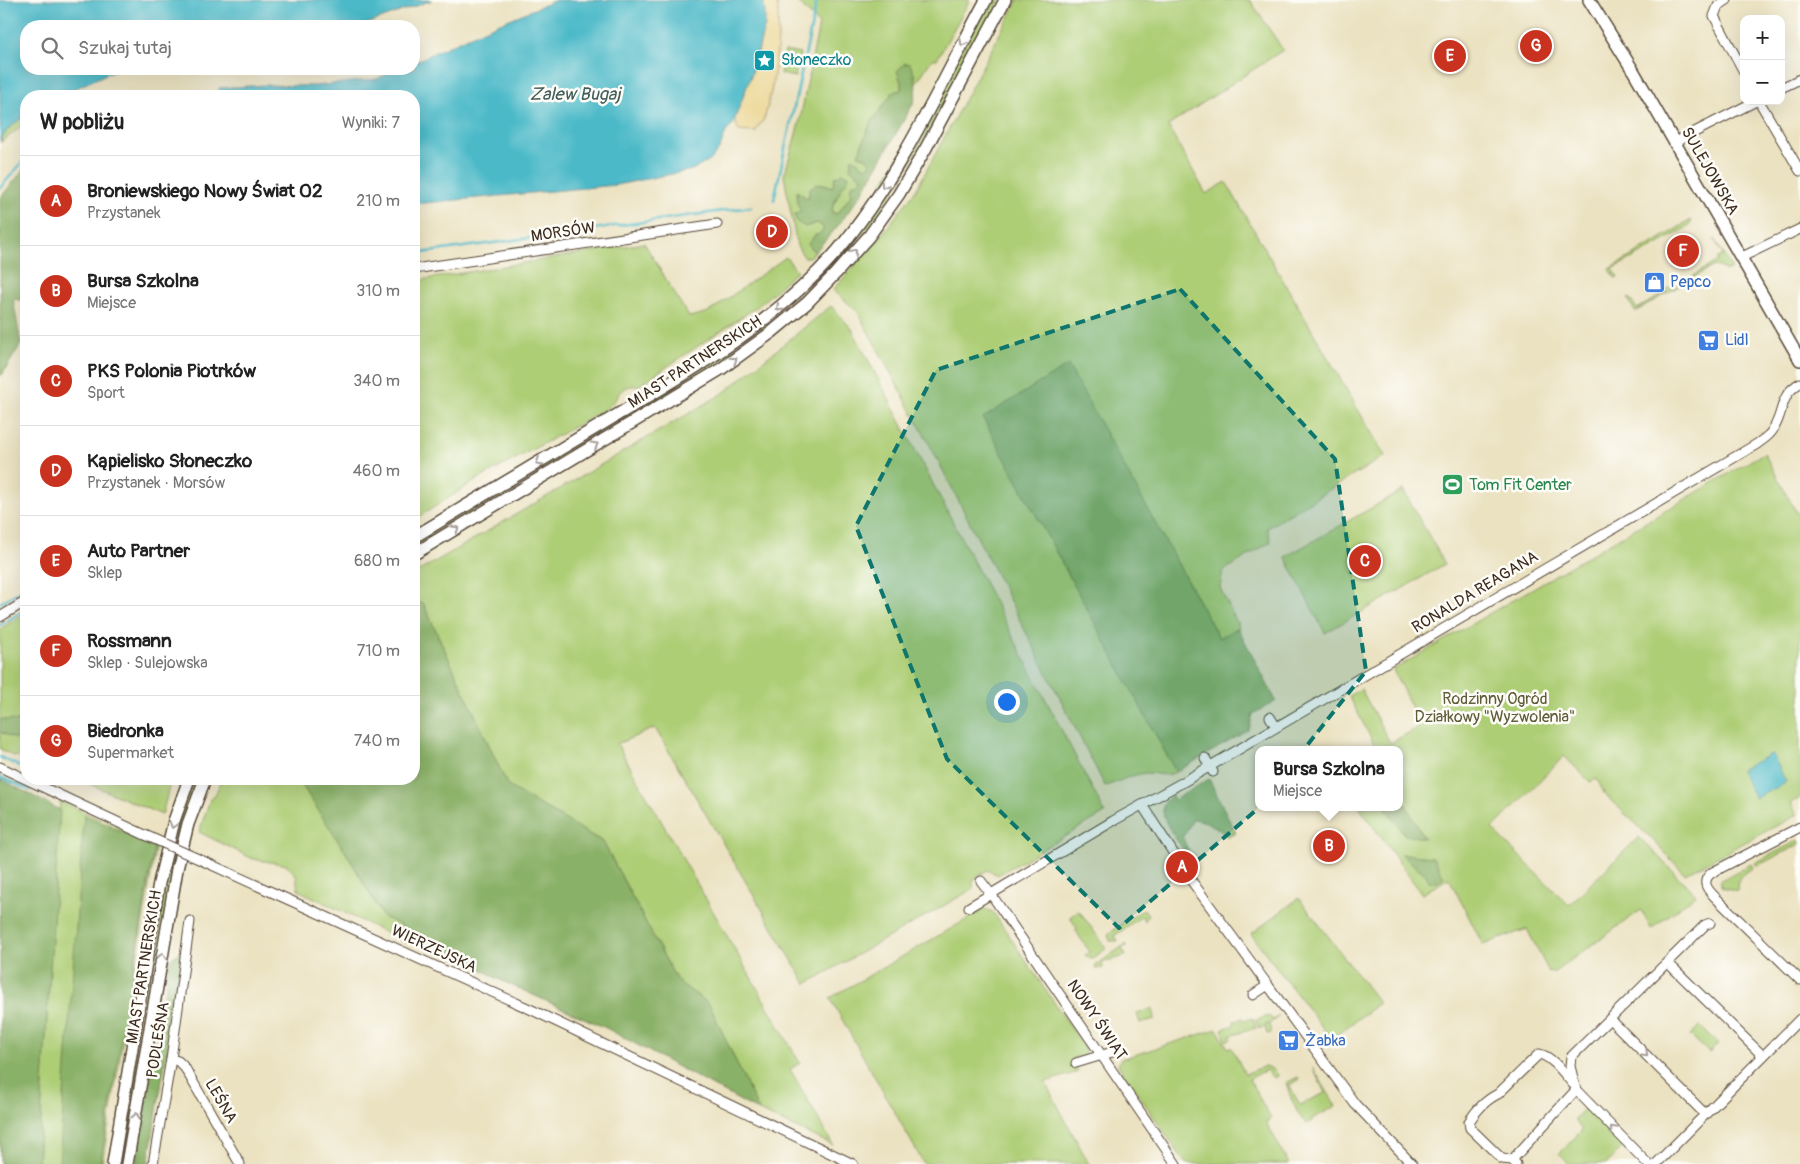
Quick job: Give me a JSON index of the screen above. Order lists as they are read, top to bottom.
{
  "streets": {
    "main road": ["SULEJOWSKA", "MIAST PARTNERSKICH"],
    "street": [
      "MORSÓW",
      "RONALDA REAGANA",
      "WIERZEJSKA",
      "NOWY ŚWIAT",
      "PODLEŚNA",
      "LEŚNA"
    ]
  },
  "crossings": [
    ["PODLEŚNA", "LEŚNA"]
  ],
  "water": ["Zalew Bugaj"],
  "parks": ["Rodzinny Ogród Działkowy \"Wyzwolenia\""],
  "places": {
    "place": ["Słoneczko"],
    "shop": ["Pepco"],
    "supermarket": ["Lidl", "Żabka"],
    "sports": ["Tom Fit Center"]
  },
  "page": {
    "map_buttons": ["+", "−"],
    "search": "Szukaj tutaj",
    "pins": [
      "G",
      "E",
      "D",
      "F",
      "C",
      "B",
      "A"
    ],
    "heading": ["W pobliżu", "Wyniki: 7"],
    "list": [
      {
        "mark": "A",
        "name": "Broniewskiego Nowy Świat 02",
        "note": "Przystanek",
        "value": "210 m"
      },
      {
        "mark": "B",
        "name": "Bursa Szkolna",
        "note": "Miejsce",
        "value": "310 m"
      },
      {
        "mark": "C",
        "name": "PKS Polonia Piotrków",
        "note": "Sport",
        "value": "340 m"
      },
      {
        "mark": "D",
        "name": "Kąpielisko Słoneczko",
        "note": "Przystanek · Morsów",
        "value": "460 m"
      },
      {
        "mark": "E",
        "name": "Auto Partner",
        "note": "Sklep",
        "value": "680 m"
      },
      {
        "mark": "F",
        "name": "Rossmann",
        "note": "Sklep · Sulejowska",
        "value": "710 m"
      },
      {
        "mark": "G",
        "name": "Biedronka",
        "note": "Supermarket",
        "value": "740 m"
      }
    ],
    "popup": ["Bursa Szkolna", "Miejsce"]
  }
}
